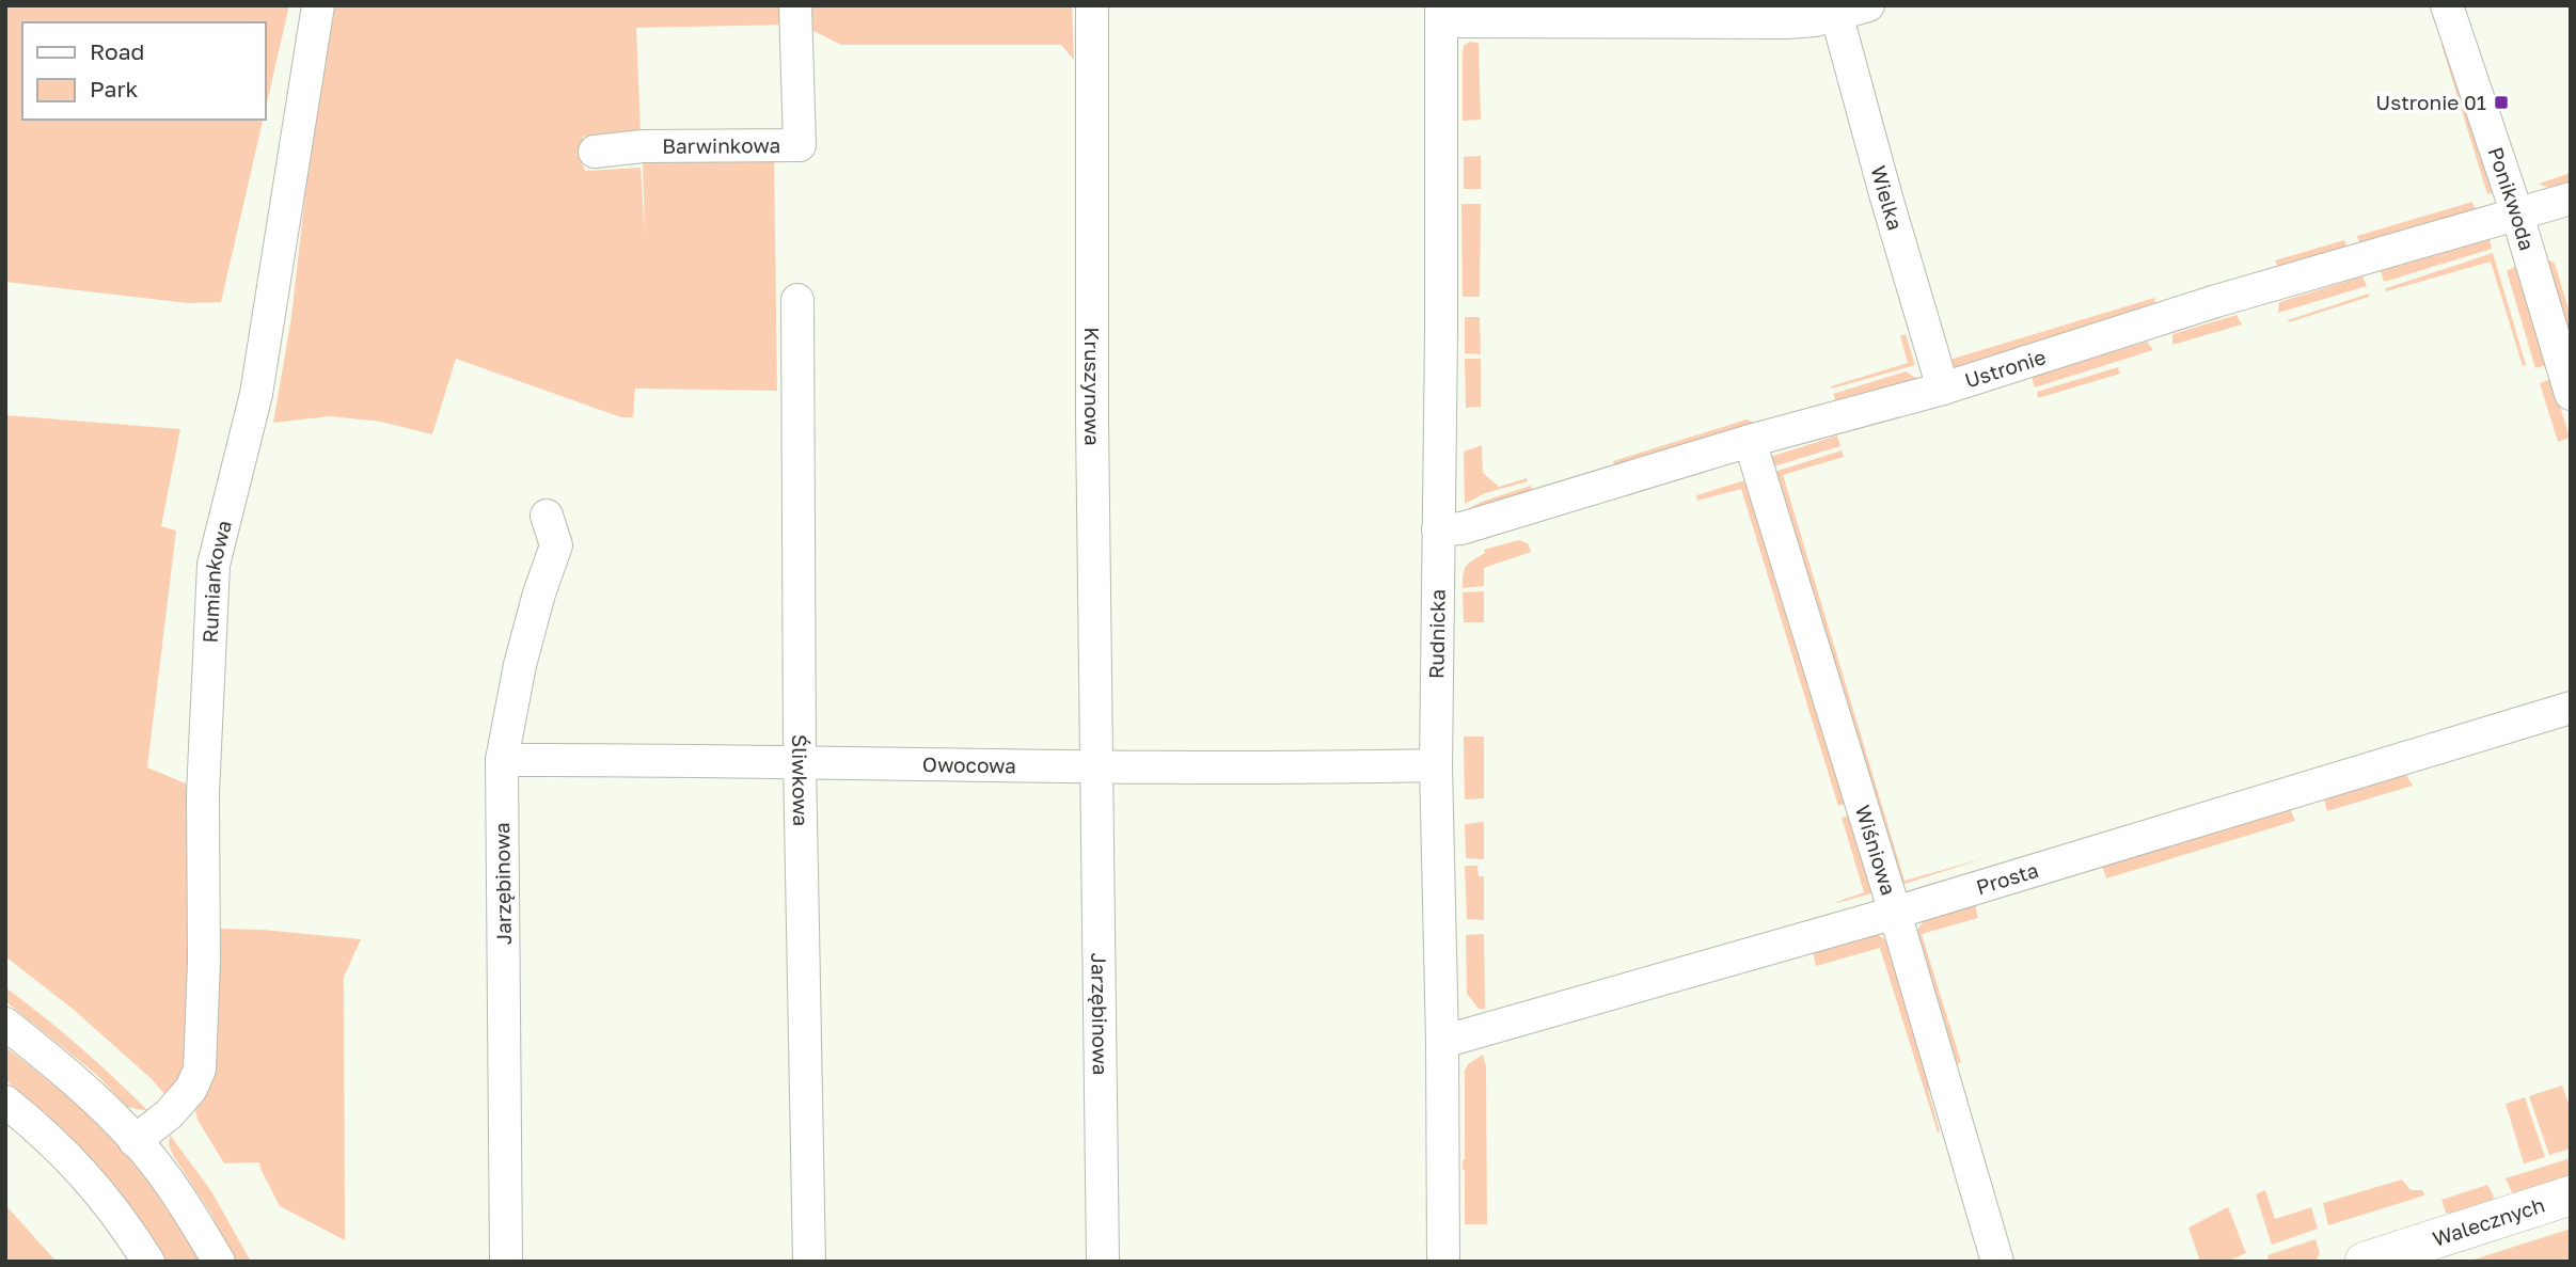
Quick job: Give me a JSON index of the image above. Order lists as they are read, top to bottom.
{
  "streets": {
    "street": [
      "Barwinkowa",
      "Wielka",
      "Ponikwoda",
      "Ustronie",
      "Kruszynowa",
      "Rumiankowa",
      "Rudnicka",
      "Owocowa",
      "Śliwkowa",
      "Wiśniowa",
      "Prosta",
      "Jarzębinowa",
      "Walecznych"
    ]
  },
  "crossings": [
    ["Wielka", "Ustronie"],
    ["Ponikwoda", "Ustronie"],
    ["Ustronie", "Rudnicka"],
    ["Ustronie", "Wiśniowa"],
    ["Kruszynowa", "Owocowa"],
    ["Kruszynowa", "Jarzębinowa"],
    ["Rudnicka", "Owocowa"],
    ["Rudnicka", "Prosta"],
    ["Owocowa", "Śliwkowa"],
    ["Owocowa", "Jarzębinowa"],
    ["Wiśniowa", "Prosta"]
  ],
  "places": {
    "transit": ["Ustronie 01"]
  },
  "legend": ["Road", "Park"]
}
